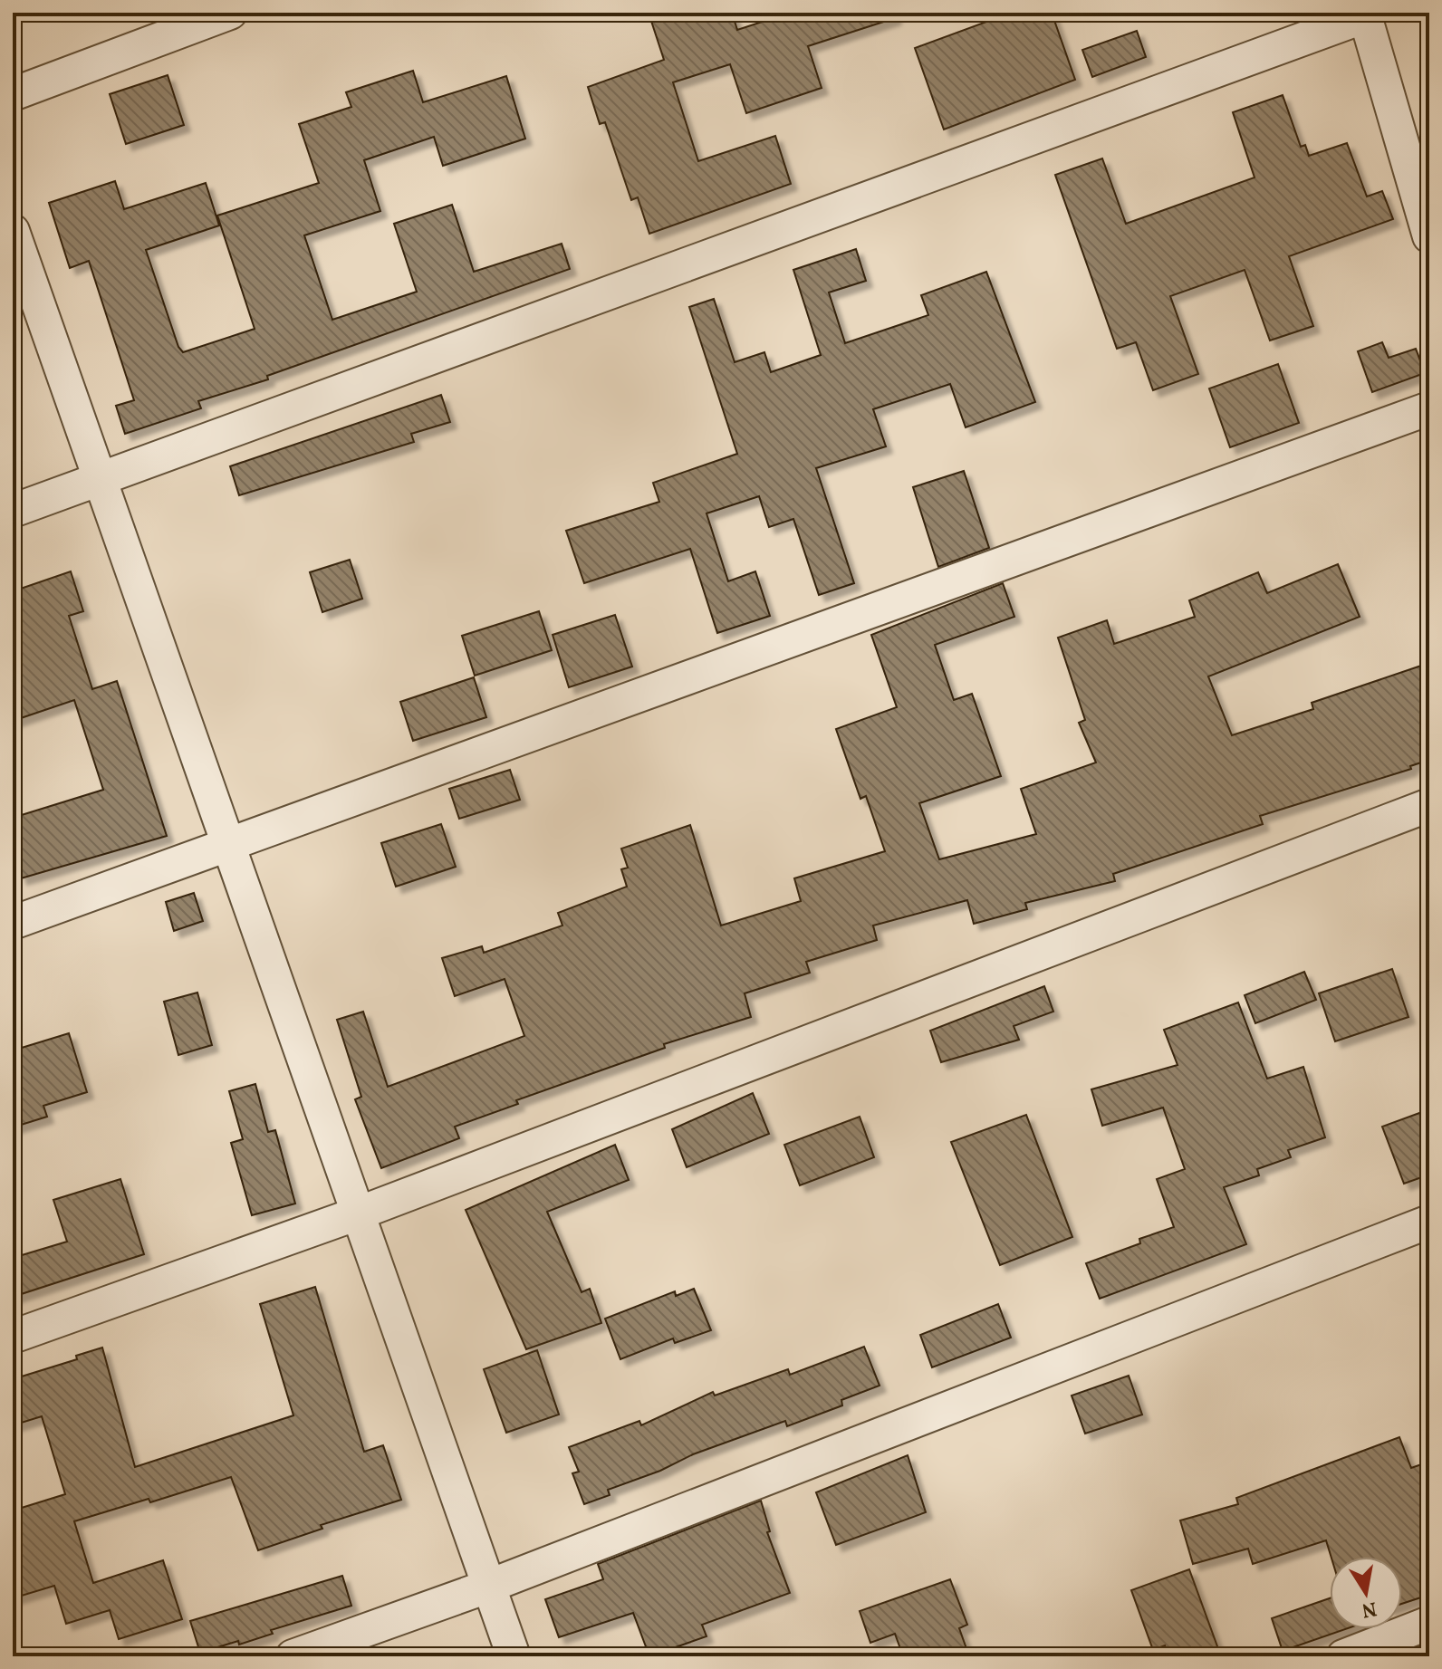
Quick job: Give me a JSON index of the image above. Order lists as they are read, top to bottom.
{
  "north": "bottom"
}
